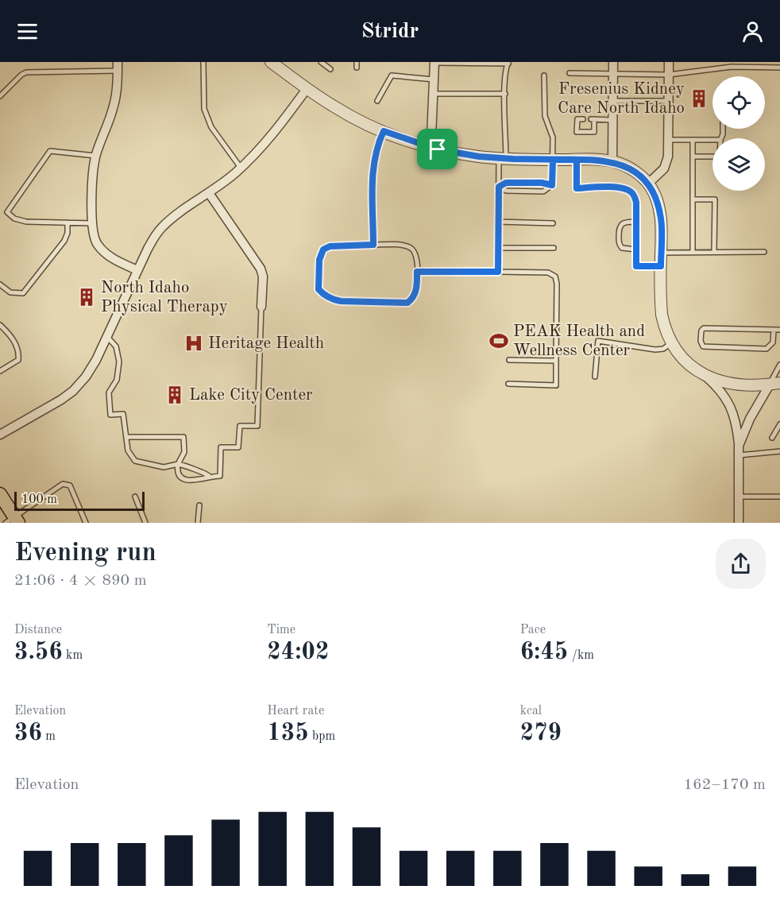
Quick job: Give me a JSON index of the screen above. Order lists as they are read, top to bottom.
{
  "places": {
    "building": ["Fresenius Kidney Care North Idaho", "North Idaho Physical Therapy", "Lake City Center"],
    "sports": ["PEAK Health and Wellness Center"],
    "hospital": ["Heritage Health"]
  },
  "scale_bar": "100 m",
  "page": {
    "header": "Stridr",
    "scale": "100 m",
    "heading": ["Evening run", "21:06 · 4 × 890 m"],
    "stats": [
      ["Distance", "3.56 km"],
      ["Time", "24:02"],
      ["Pace", "6:45 /km"],
      ["Elevation", "36 m"],
      ["Heart rate", "135 bpm"],
      ["kcal", "279"]
    ],
    "chart": ["Elevation", "162–170 m"]
  }
}
